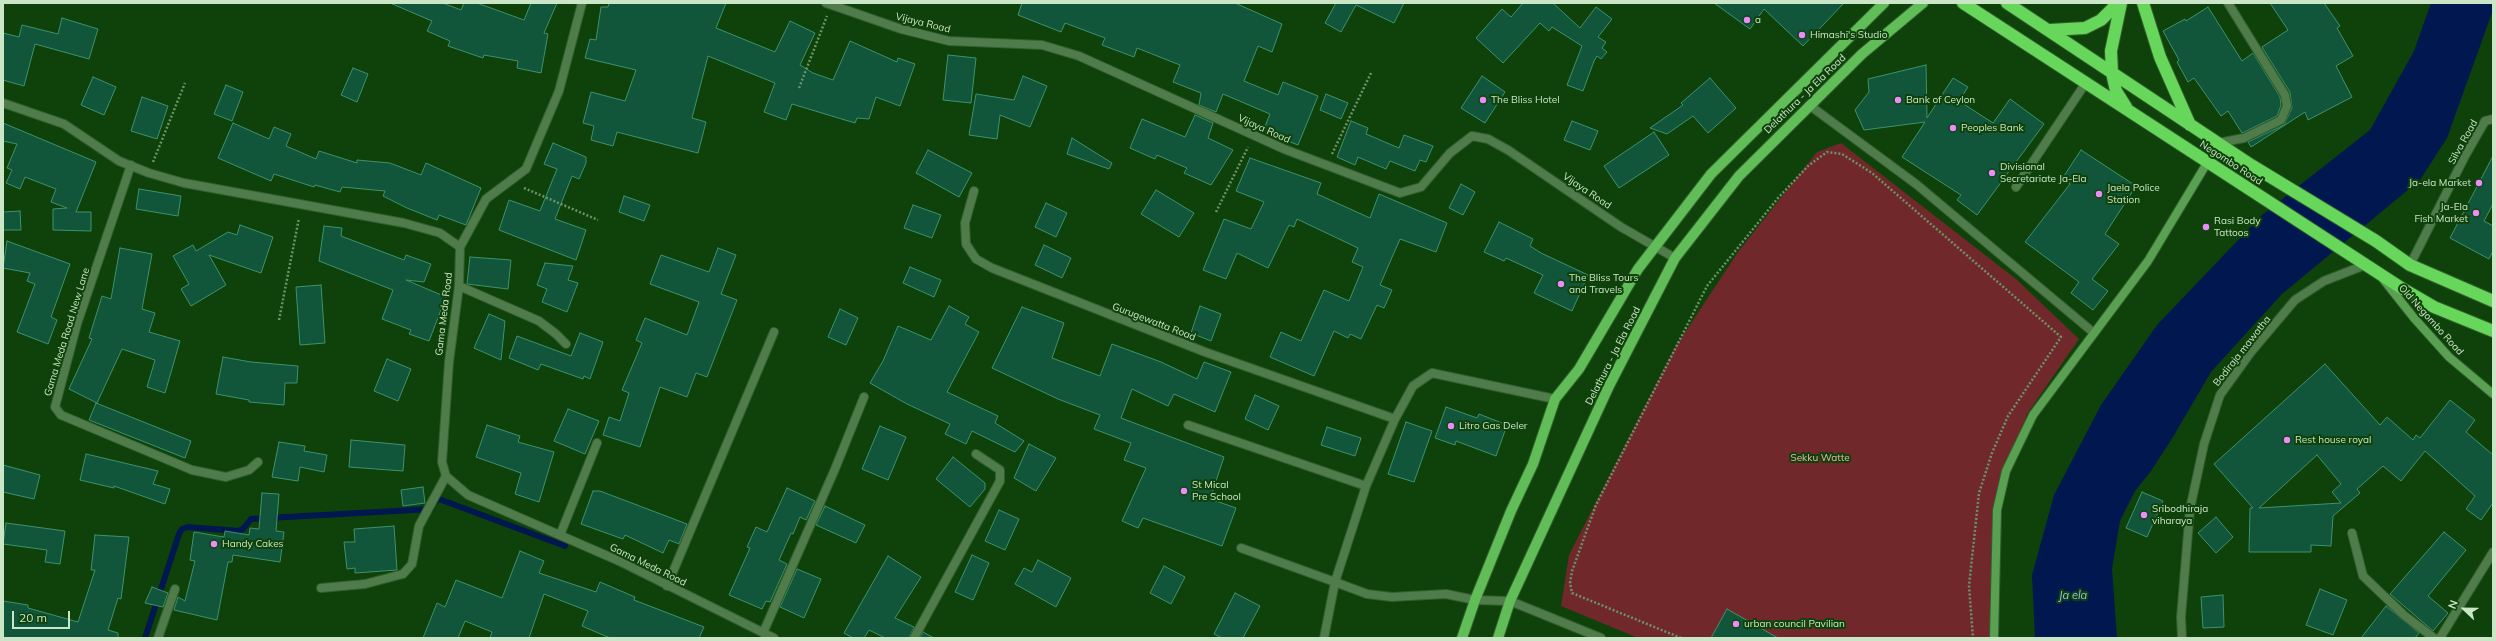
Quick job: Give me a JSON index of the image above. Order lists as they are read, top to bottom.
{
  "streets": {
    "highway": ["Negombo Road"],
    "main road": ["Delathura - Ja Ela Road"],
    "street": [
      "Vijaya Road",
      "Silva Road",
      "Gama Meda Road",
      "Old Negombo Road",
      "Gurugewatta Road",
      "Gama Meda Road New Lane",
      "Bodiraja mawatha"
    ]
  },
  "crossings": [
    ["Vijaya Road", "Delathura - Ja Ela Road"],
    ["Silva Road", "Negombo Road"],
    ["Negombo Road", "Old Negombo Road"],
    ["Negombo Road", "Bodiraja mawatha"]
  ],
  "water": ["Ja ela"],
  "parks": ["Sekku Watte"],
  "places": [
    "a",
    "Himashi's Studio",
    "The Bliss Hotel",
    "Bank of Ceylon",
    "Peoples Bank",
    "Divisional Secretariate Ja-Ela",
    "Ja-ela Market",
    "Jaela Police Station",
    "Ja-Ela Fish Market",
    "Rasi Body Tattoos",
    "The Bliss Tours and Travels",
    "Litro Gas Deler",
    "Rest house royal",
    "St Mical Pre School",
    "Sribodhiraja viharaya",
    "Handy Cakes",
    "urban council Pavilian"
  ],
  "scale_bar": "20 m",
  "north": "left"
}
